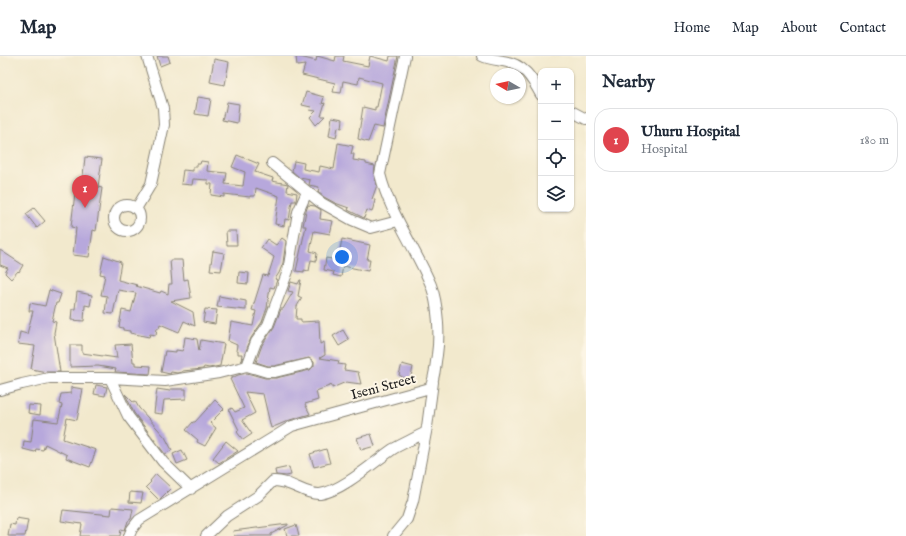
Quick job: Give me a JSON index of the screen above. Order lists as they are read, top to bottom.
{
  "streets": {
    "street": ["Iseni Street"]
  },
  "north": "left",
  "page": {
    "header": "Map",
    "nav": [
      "Home",
      "Map",
      "About",
      "Contact"
    ],
    "heading": "Nearby",
    "map_buttons": ["+", "−"],
    "list": [
      {
        "mark": "1",
        "name": "Uhuru Hospital",
        "note": "Hospital",
        "value": "180 m"
      }
    ],
    "pins": "1"
  }
}
